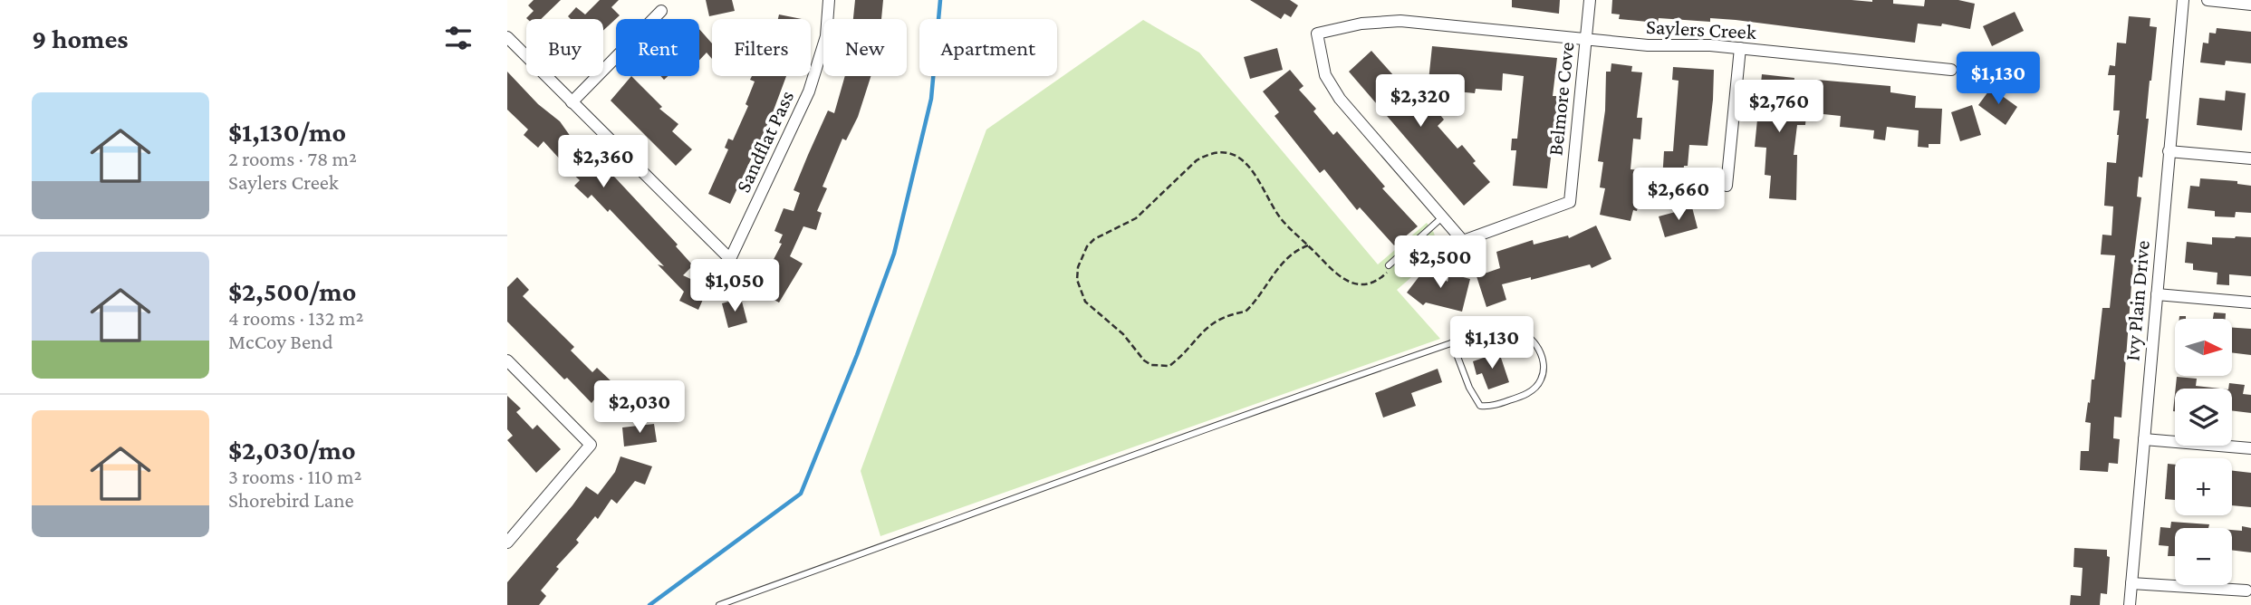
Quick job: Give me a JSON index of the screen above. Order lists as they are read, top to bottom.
{
  "streets": {
    "street": [
      "Saylers Creek",
      "Belmore Cove",
      "Sandflat Pass",
      "Ivy Plain Drive"
    ]
  },
  "crossings": [
    ["Saylers Creek", "Belmore Cove"]
  ],
  "north": "right",
  "page": {
    "heading": "9 homes",
    "chip": [
      "Buy",
      "Rent",
      "Filters",
      "New",
      "Apartment"
    ],
    "price": [
      "$1,130",
      "$2,320",
      "$2,760",
      "$2,360",
      "$2,660",
      "$2,500",
      "$1,050",
      "$1,130",
      "$2,030"
    ],
    "list": [
      {
        "name": "$1,130/mo",
        "note": "2 rooms · 78 m² · Saylers Creek"
      },
      {
        "name": "$2,500/mo",
        "note": "4 rooms · 132 m² · McCoy Bend"
      },
      {
        "name": "$2,030/mo",
        "note": "3 rooms · 110 m² · Shorebird Lane"
      }
    ],
    "map_buttons": ["+", "−"]
  }
}
